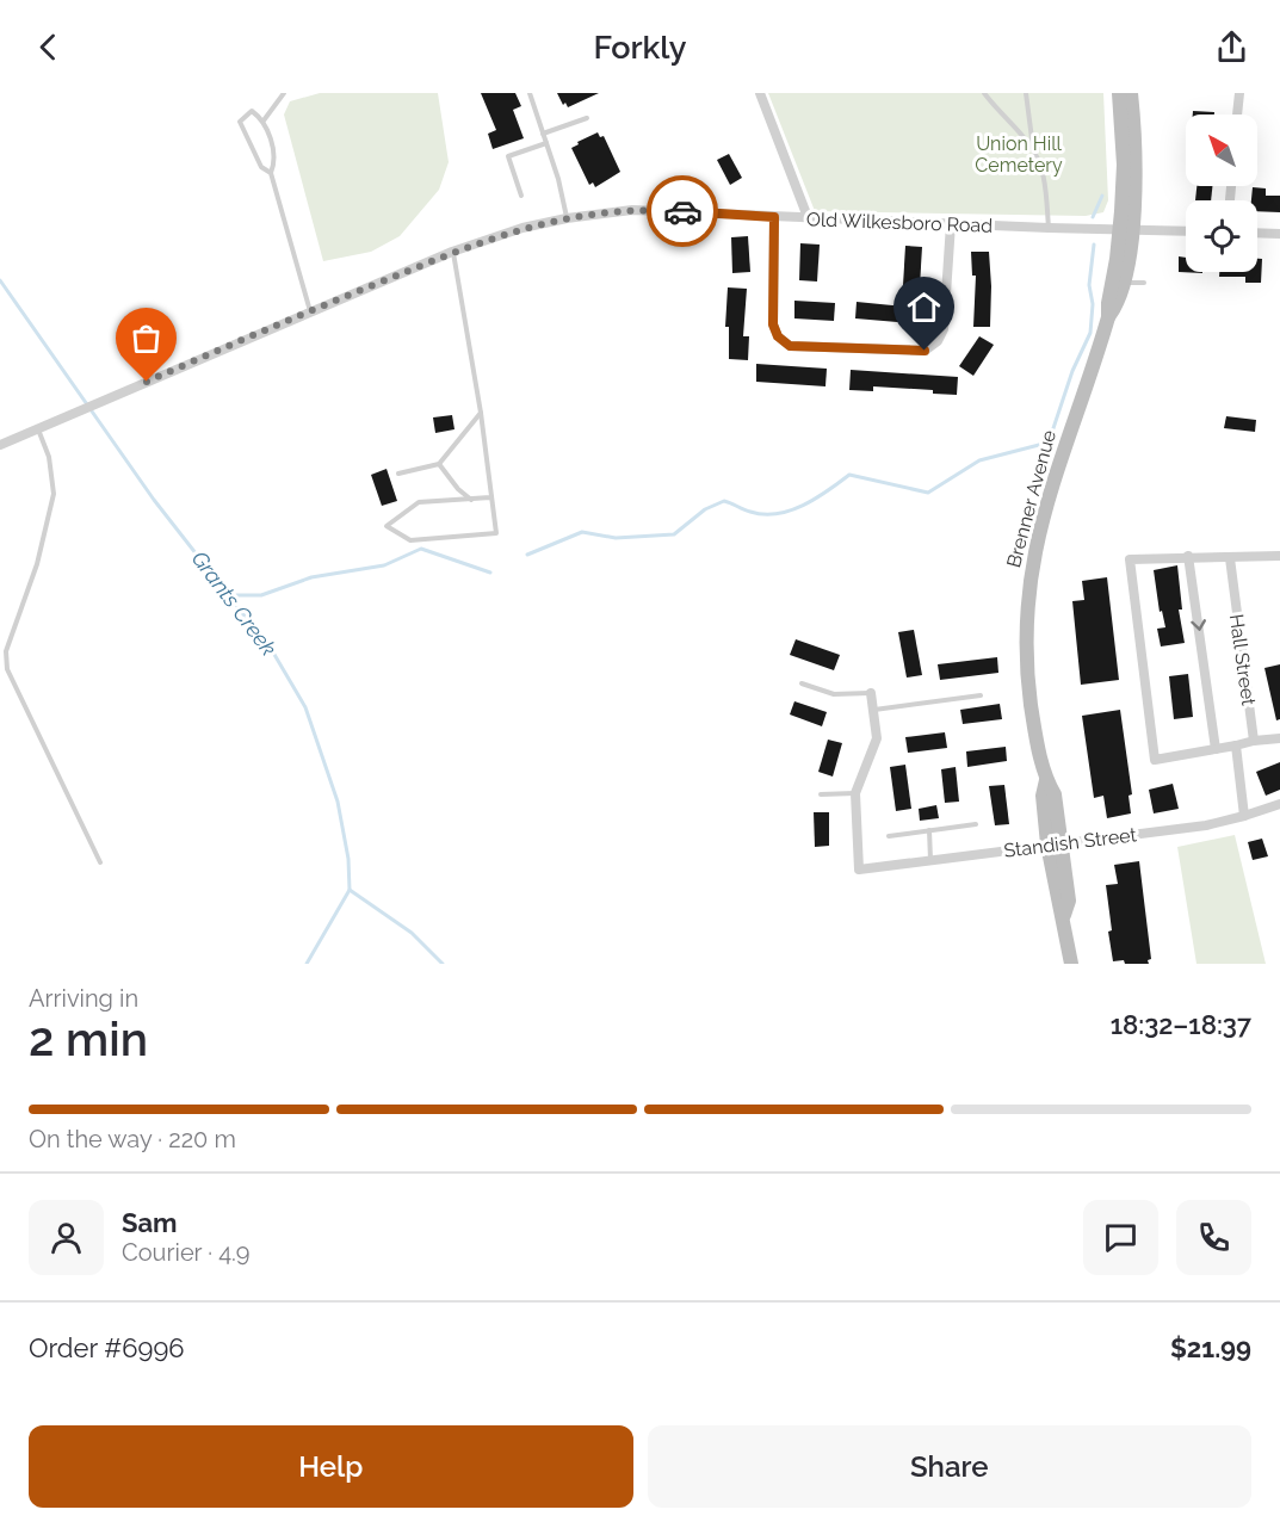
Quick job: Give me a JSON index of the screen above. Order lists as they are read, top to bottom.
{
  "streets": {
    "street": [
      "Old Wilkesboro Road",
      "Brenner Avenue",
      "Hall Street",
      "Standish Street"
    ]
  },
  "crossings": [
    ["Old Wilkesboro Road", "Brenner Avenue"],
    ["Brenner Avenue", "Standish Street"]
  ],
  "water": ["Grants Creek"],
  "parks": ["Union Hill Cemetery"],
  "north": "top left",
  "page": {
    "header": "Forkly",
    "heading": ["2 min", "Arriving in", "18:32–18:37"],
    "panel": [
      "Sam",
      "Courier · 4.9",
      "Order #6996",
      "$21.99"
    ],
    "bar": "On the way · 220 m",
    "buttons": ["Help", "Share"]
  }
}
